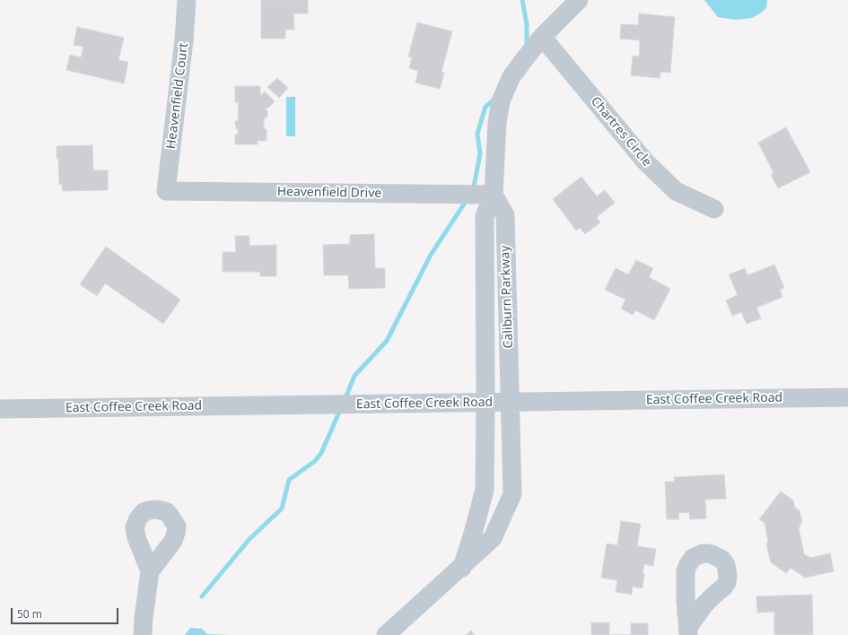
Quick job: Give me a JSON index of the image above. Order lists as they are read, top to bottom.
{
  "streets": {
    "street": [
      "Heavenfield Court",
      "Chartres Circle",
      "Heavenfield Drive",
      "Caliburn Parkway",
      "East Coffee Creek Road"
    ]
  },
  "crossings": [
    ["Heavenfield Court", "Heavenfield Drive"],
    ["Chartres Circle", "Caliburn Parkway"],
    ["Heavenfield Drive", "Caliburn Parkway"],
    ["Caliburn Parkway", "East Coffee Creek Road"]
  ],
  "scale_bar": "50 m"
}
